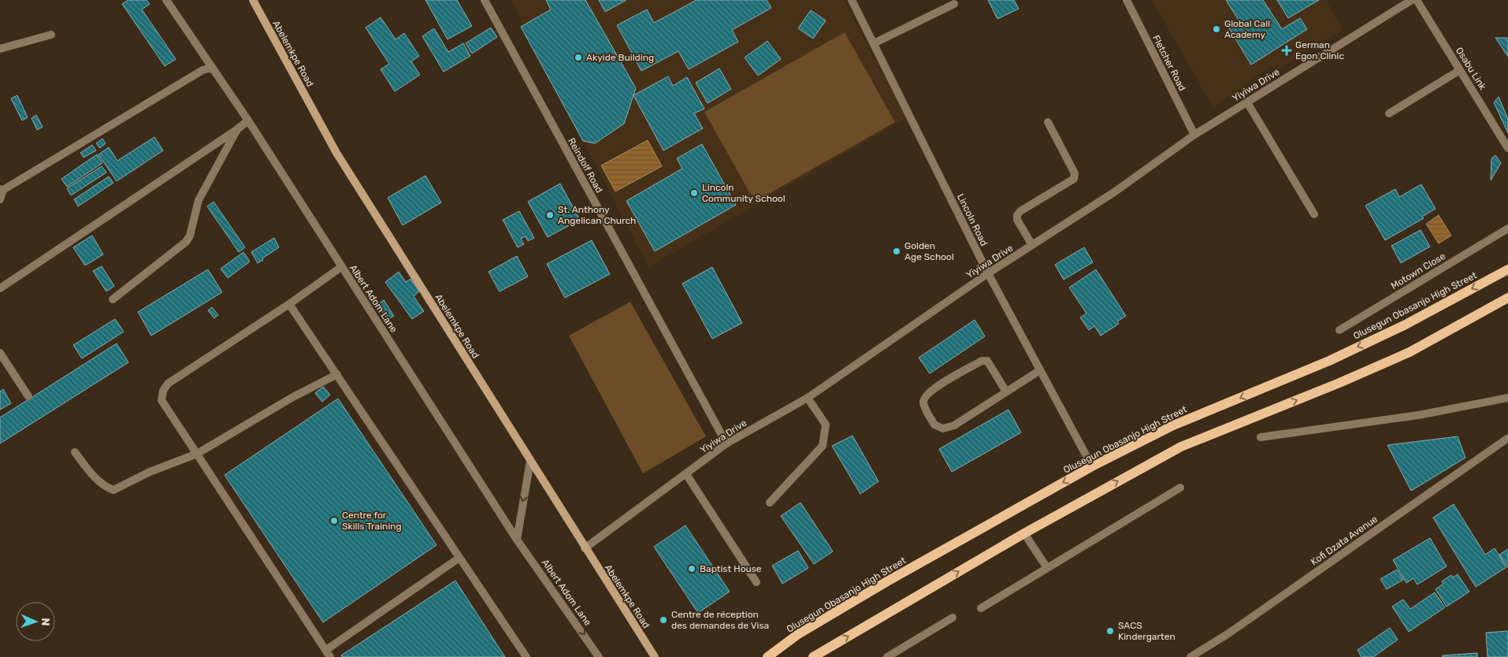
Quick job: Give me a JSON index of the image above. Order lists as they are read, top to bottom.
{
  "streets": {
    "main road": ["Olusegun Obasanjo High Street"],
    "street": [
      "Abelemkpe Road",
      "Fletcher Road",
      "Osabu Link",
      "Yiyiwa Drive",
      "Reindolf Road",
      "Lincoln Road",
      "Motown Close",
      "Albert Adom Lane",
      "Kofi Dzata Avenue"
    ]
  },
  "crossings": [
    ["Abelemkpe Road", "Yiyiwa Drive"],
    ["Fletcher Road", "Yiyiwa Drive"],
    ["Yiyiwa Drive", "Reindolf Road"],
    ["Yiyiwa Drive", "Lincoln Road"],
    ["Lincoln Road", "Olusegun Obasanjo High Street"]
  ],
  "places": {
    "other": [
      "Global Call Academy",
      "Akyide Building",
      "Lincoln Community School",
      "St. Anthony Angelican Church",
      "Golden Age School",
      "Centre for Skills Training",
      "Baptist House",
      "Centre de réception des demandes de Visa",
      "SACS Kindergarten"
    ],
    "health": ["German Egon Clinic"]
  },
  "north": "right"
}
